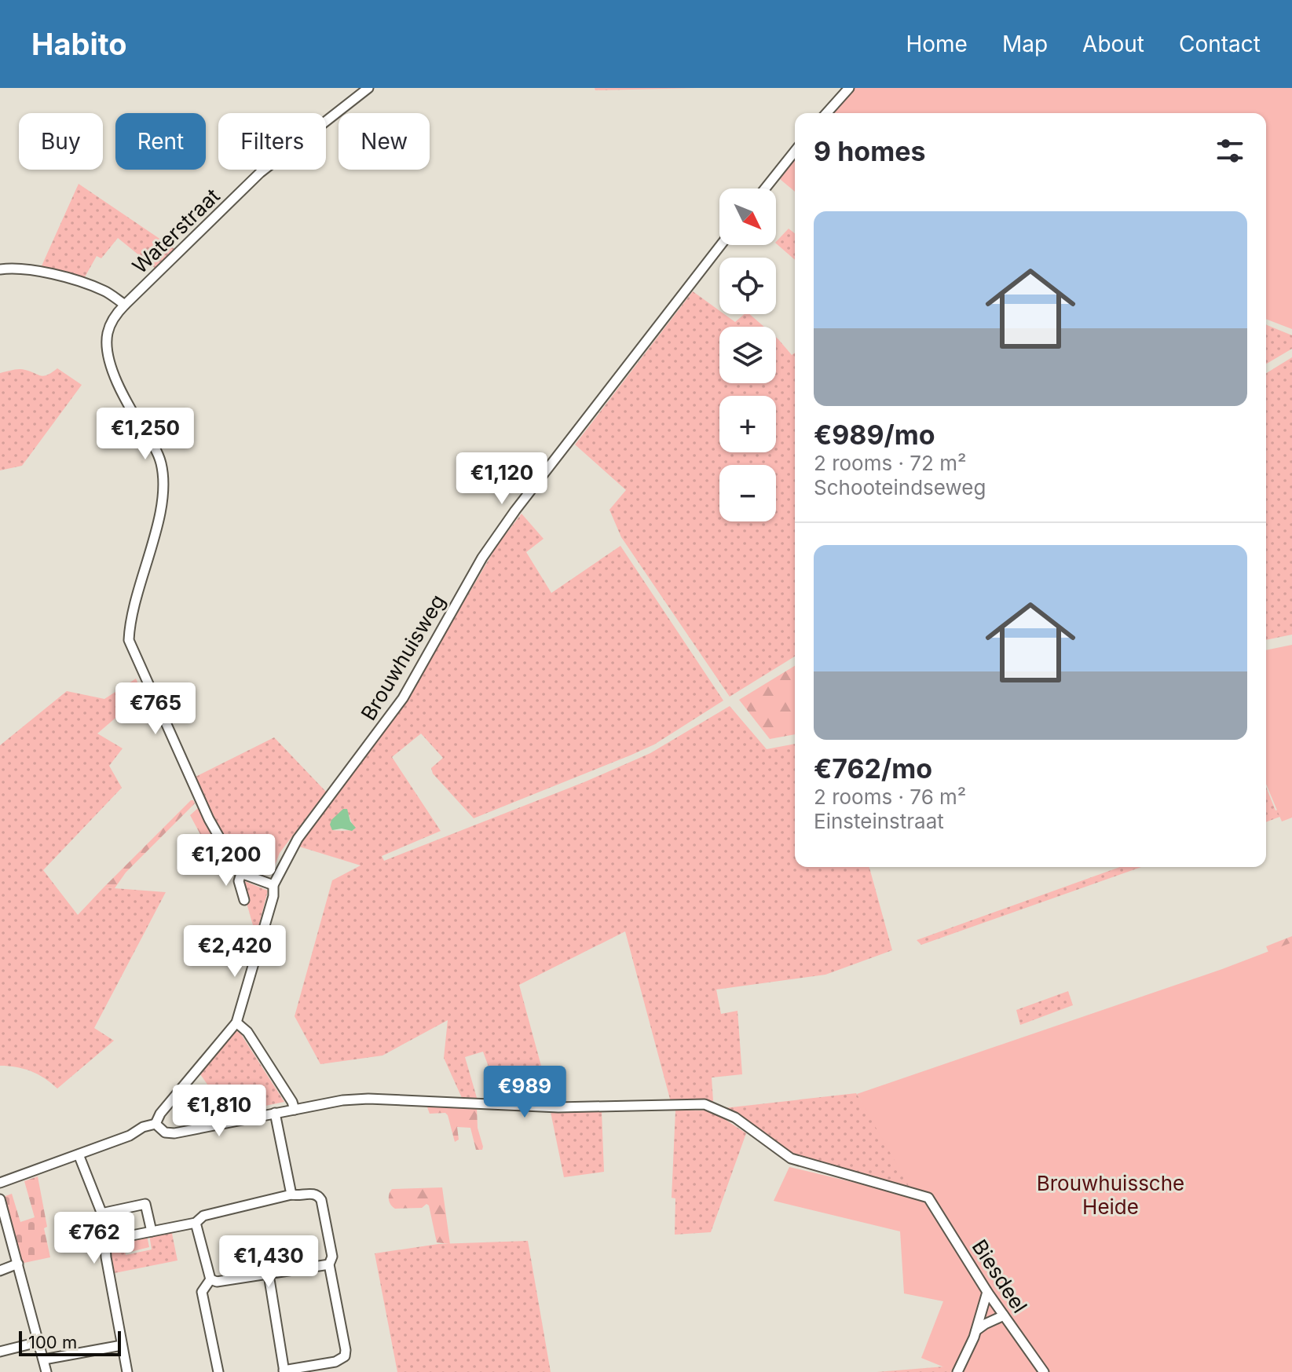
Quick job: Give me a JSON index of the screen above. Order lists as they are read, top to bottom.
{
  "streets": {
    "street": ["Waterstraat", "Brouwhuisweg", "Biesdeel"]
  },
  "parks": ["Brouwhuissche Heide"],
  "scale_bar": "100 m",
  "north": "bottom right",
  "page": {
    "header": "Habito",
    "nav": [
      "Home",
      "Map",
      "About",
      "Contact"
    ],
    "chip": [
      "Buy",
      "Rent",
      "Filters",
      "New"
    ],
    "heading": "9 homes",
    "map_buttons": ["+", "−"],
    "list": [
      {
        "name": "€989/mo",
        "note": "2 rooms · 72 m² · Schooteindseweg"
      },
      {
        "name": "€762/mo",
        "note": "2 rooms · 76 m² · Einsteinstraat"
      }
    ],
    "price": [
      "€1,250",
      "€1,120",
      "€765",
      "€1,200",
      "€2,420",
      "€989",
      "€1,810",
      "€762",
      "€1,430"
    ],
    "scale": "100 m"
  }
}
